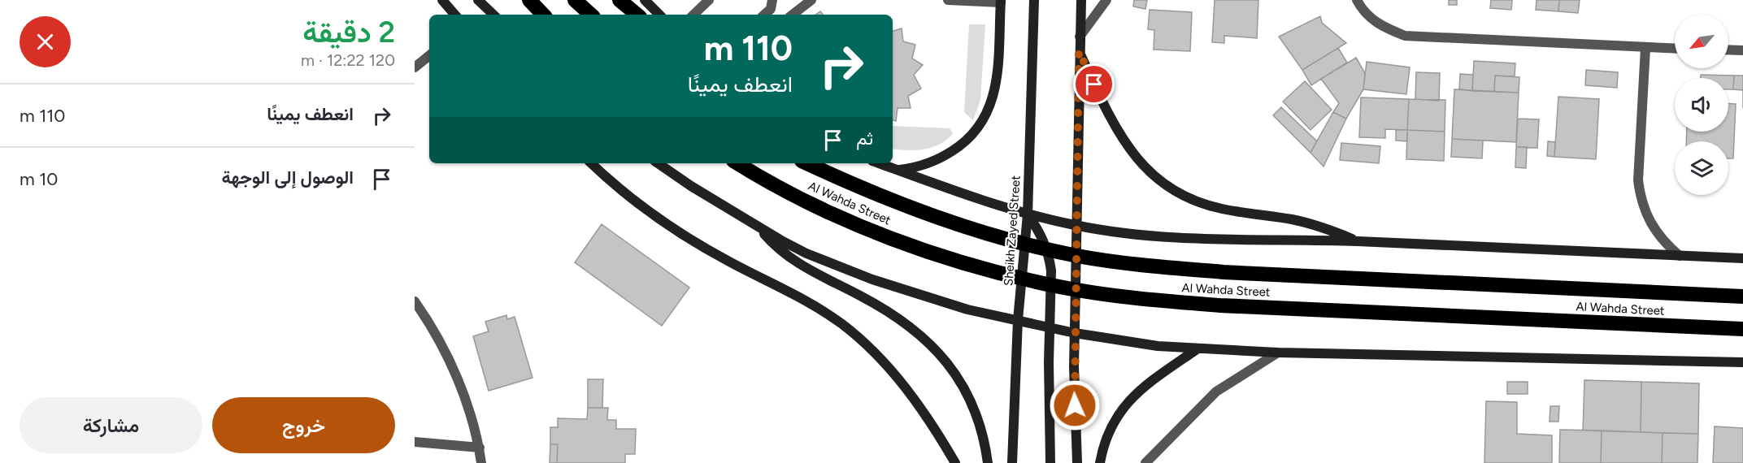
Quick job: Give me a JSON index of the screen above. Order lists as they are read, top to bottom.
{
  "streets": {
    "highway": ["Al Wahda Street"],
    "street": ["Sheikh Zayed Street"]
  },
  "north": "bottom left",
  "page": {
    "heading": ["2 دقيقة", "120 m · 12:22"],
    "turn": ["110 m", "انعطف يمينًا"],
    "list": [
      {
        "name": "انعطف يمينًا",
        "value": "110 m"
      },
      {
        "name": "الوصول إلى الوجهة",
        "value": "10 m"
      }
    ],
    "then": "ثم",
    "buttons": ["خروج", "مشاركة"]
  }
}
